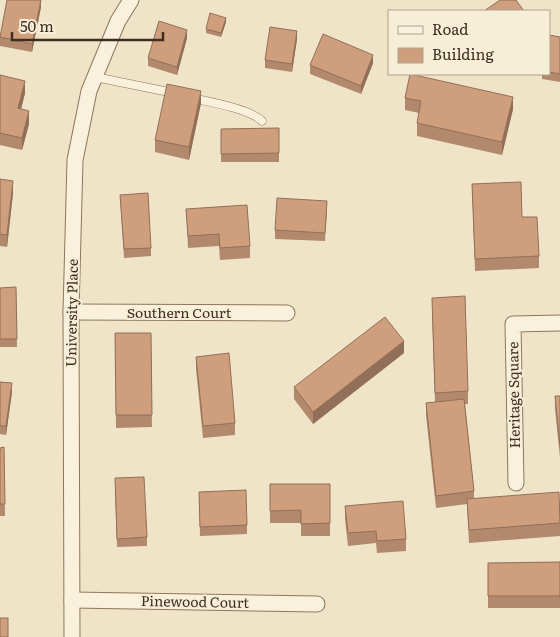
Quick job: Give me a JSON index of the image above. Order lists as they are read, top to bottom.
{
  "streets": {
    "street": [
      "University Place",
      "Southern Court",
      "Heritage Square",
      "Pinewood Court"
    ]
  },
  "crossings": [
    ["University Place", "Southern Court"],
    ["University Place", "Pinewood Court"]
  ],
  "legend": ["Road", "Building"],
  "scale_bar": "50 m"
}
